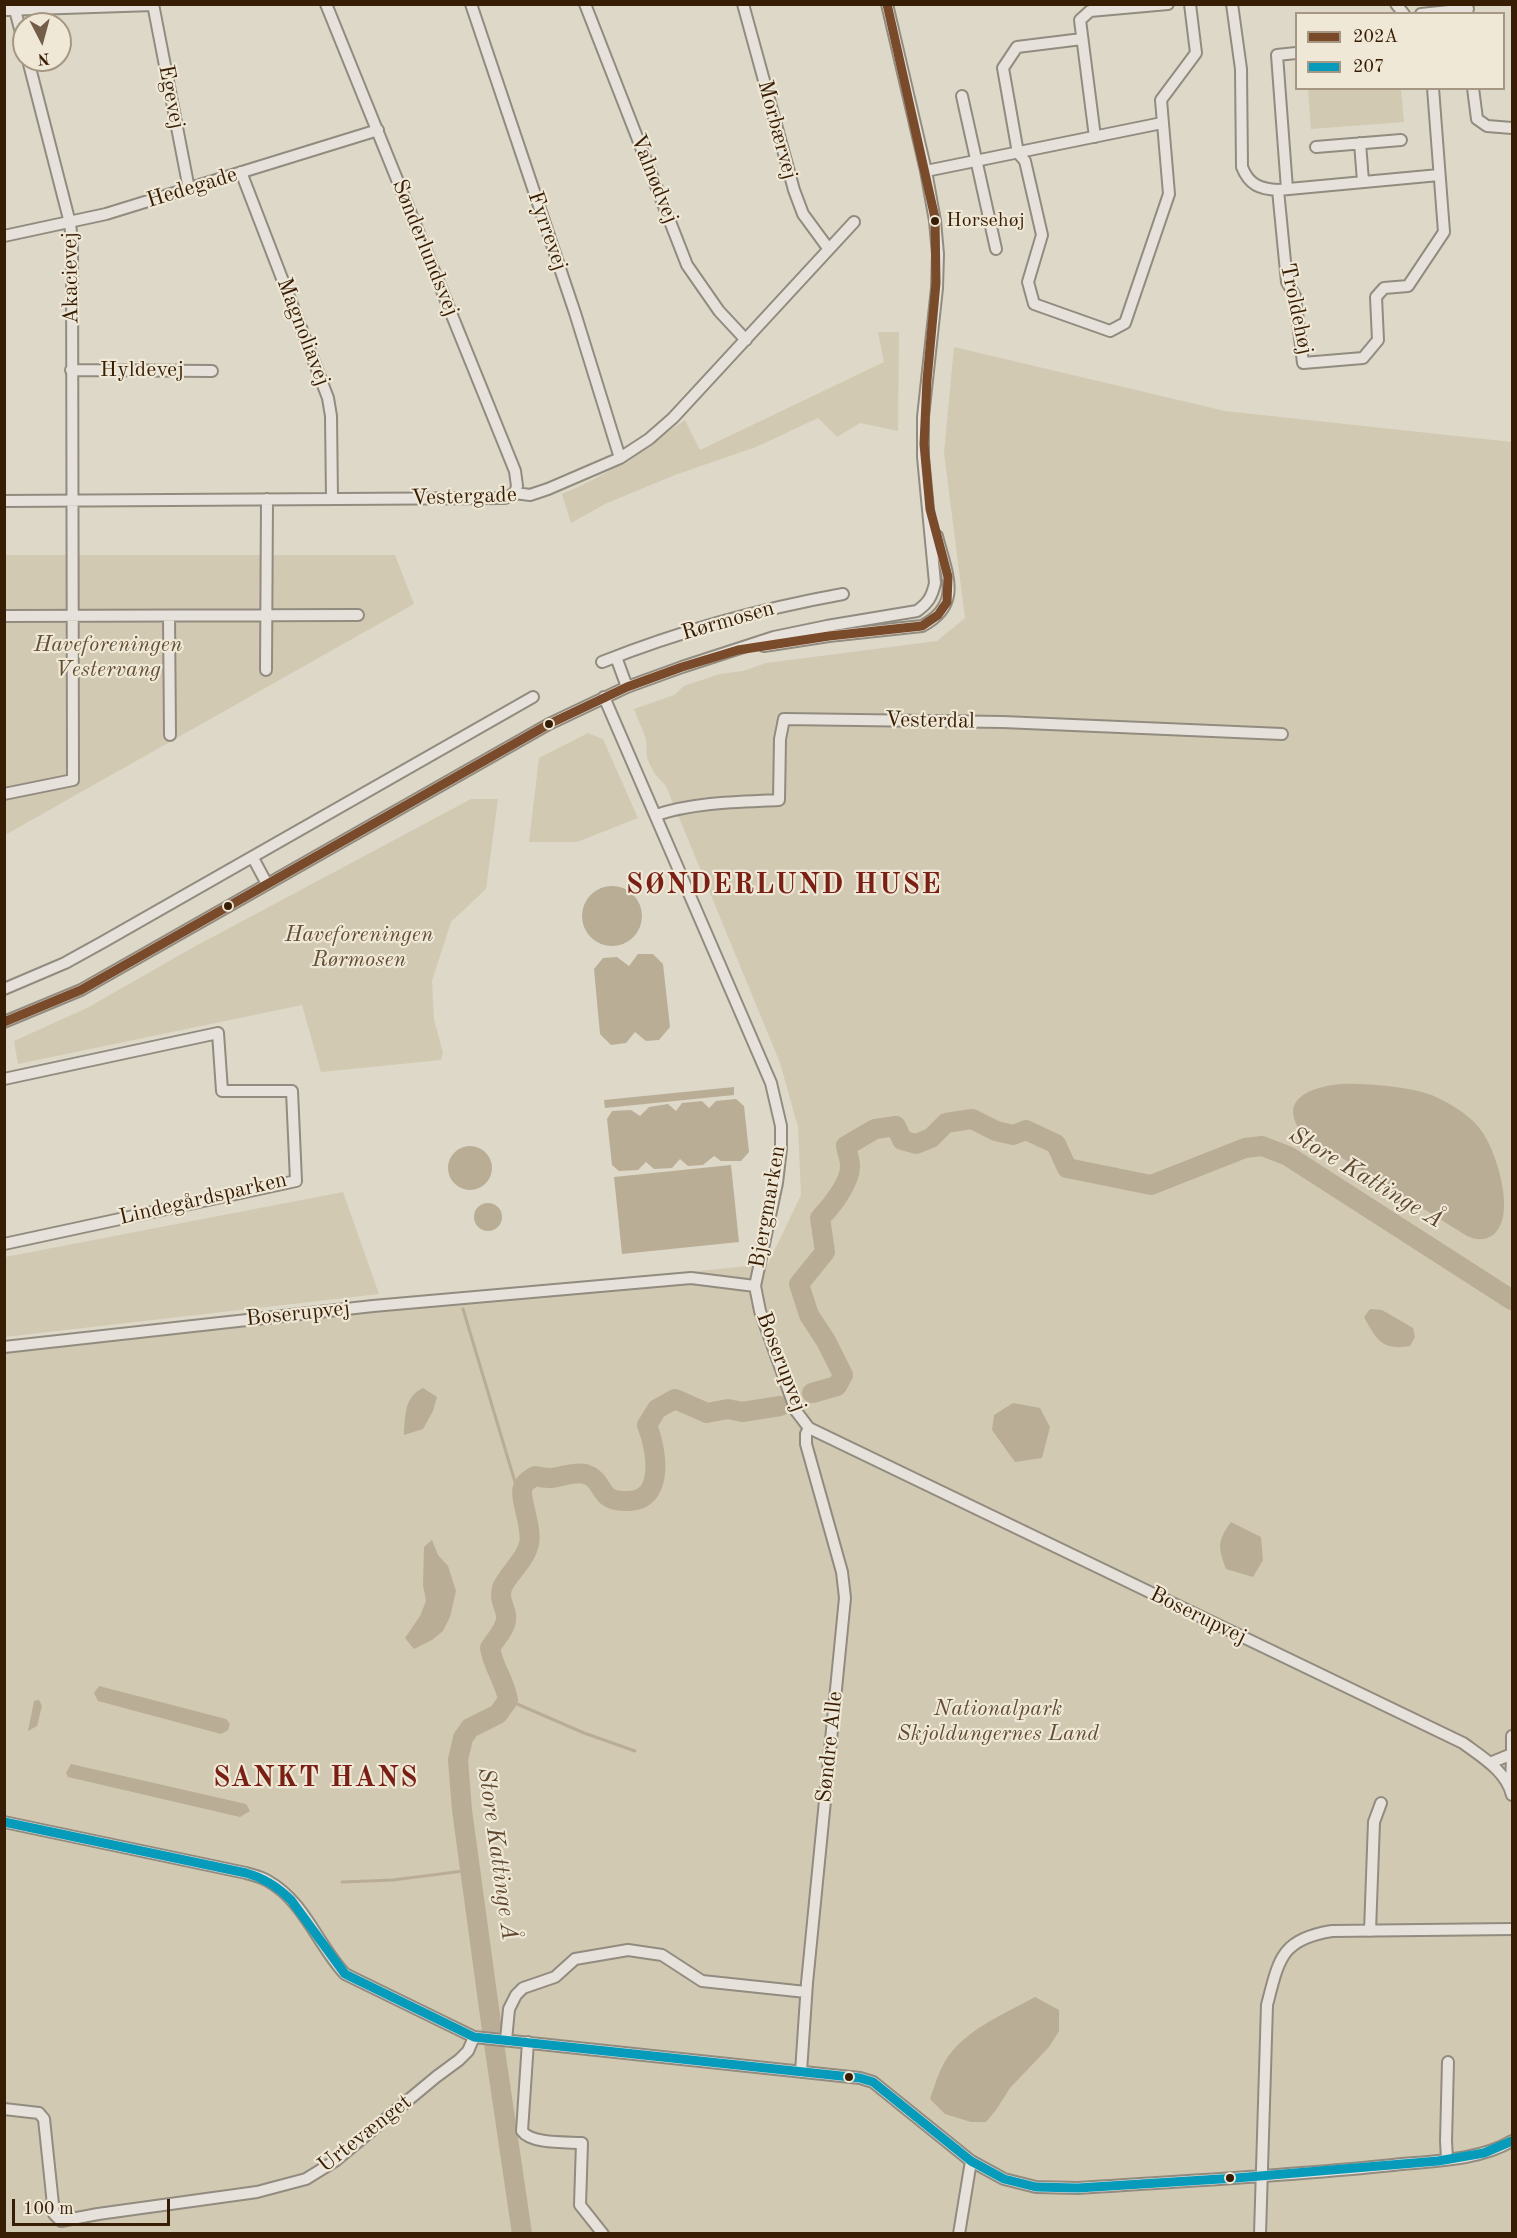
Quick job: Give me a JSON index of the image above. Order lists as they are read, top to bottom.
{
  "streets": {
    "street": [
      "Egevej",
      "Morbærvej",
      "Valnødvej",
      "Hedegade",
      "Fyrrevej",
      "Sønderlundsvej",
      "Akacievej",
      "Troldehøj",
      "Magnoliavej",
      "Hyldevej",
      "Vestergade",
      "Rørmosen",
      "Vesterdal",
      "Lindegårdsparken",
      "Bjergmarken",
      "Boserupvej",
      "Søndre Alle",
      "Urtevænget"
    ]
  },
  "crossings": [
    ["Egevej", "Hedegade"],
    ["Morbærvej", "Vestergade"],
    ["Valnødvej", "Vestergade"],
    ["Hedegade", "Sønderlundsvej"],
    ["Hedegade", "Akacievej"],
    ["Hedegade", "Magnoliavej"],
    ["Fyrrevej", "Vestergade"],
    ["Sønderlundsvej", "Vestergade"],
    ["Akacievej", "Hyldevej"],
    ["Akacievej", "Vestergade"],
    ["Magnoliavej", "Vestergade"],
    ["Vesterdal", "Bjergmarken"],
    ["Bjergmarken", "Boserupvej"],
    ["Boserupvej", "Søndre Alle"]
  ],
  "districts": ["SØNDERLUND HUSE", "SANKT HANS"],
  "water": ["Store Kattinge Å"],
  "parks": ["Haveforeningen Vestervang", "Haveforeningen Rørmosen", "Nationalpark Skjoldungernes Land"],
  "places": ["Horsehøj"],
  "lines": ["transit line 202A", "transit line 207"],
  "legend": ["202A", "207"],
  "scale_bar": "100 m",
  "north": "bottom"
}
